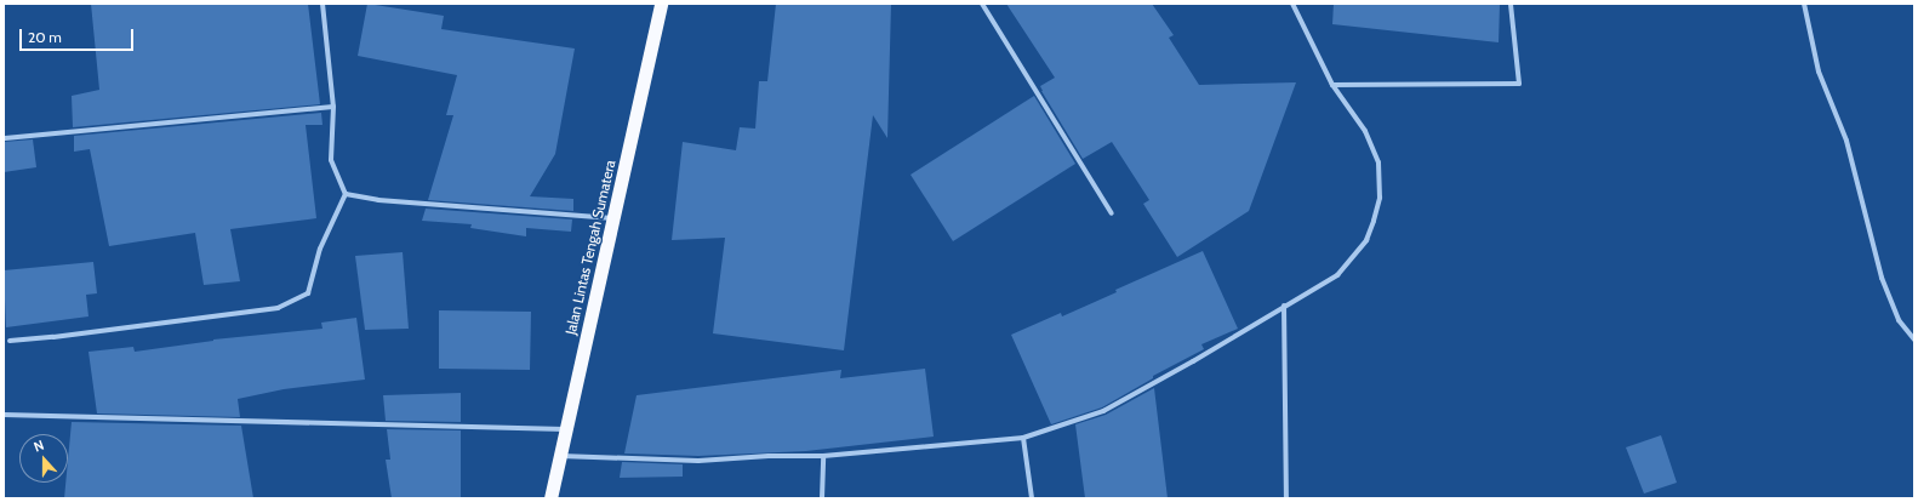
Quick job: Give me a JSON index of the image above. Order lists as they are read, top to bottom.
{
  "streets": {
    "highway": ["Jalan Lintas Tengah Sumatera"]
  },
  "scale_bar": "20 m",
  "north": "top"
}
